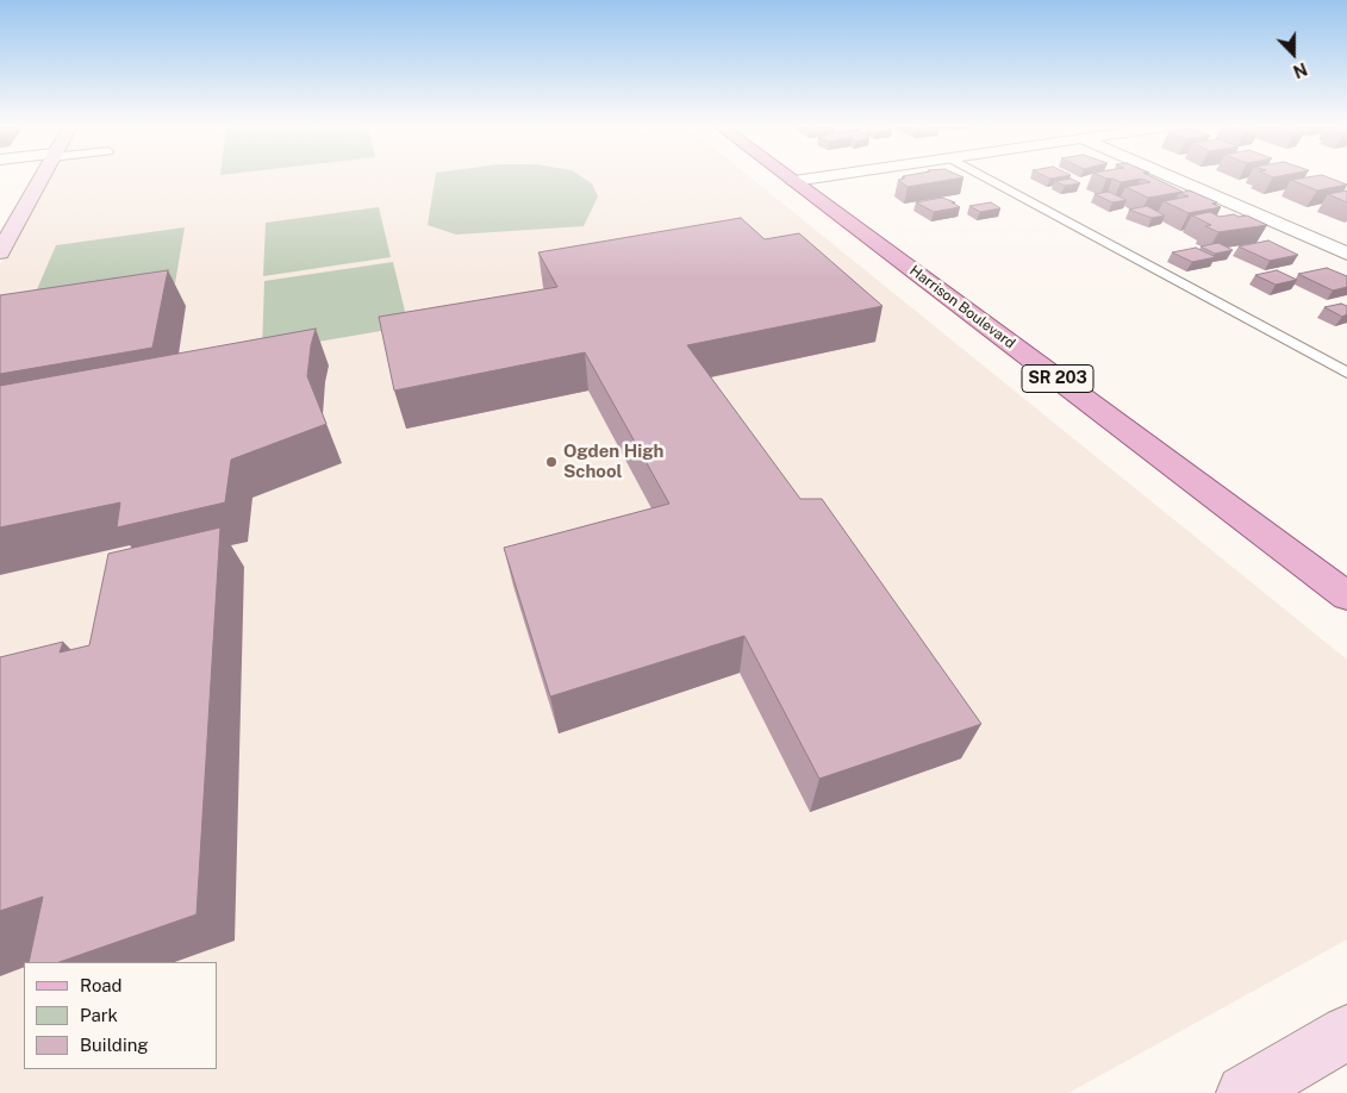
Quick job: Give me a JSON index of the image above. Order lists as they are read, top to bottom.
{
  "streets": {
    "main road": ["Harrison Boulevard", "SR 203"]
  },
  "places": ["Ogden High School"],
  "legend": ["Road", "Park", "Building"],
  "north": "bottom"
}
